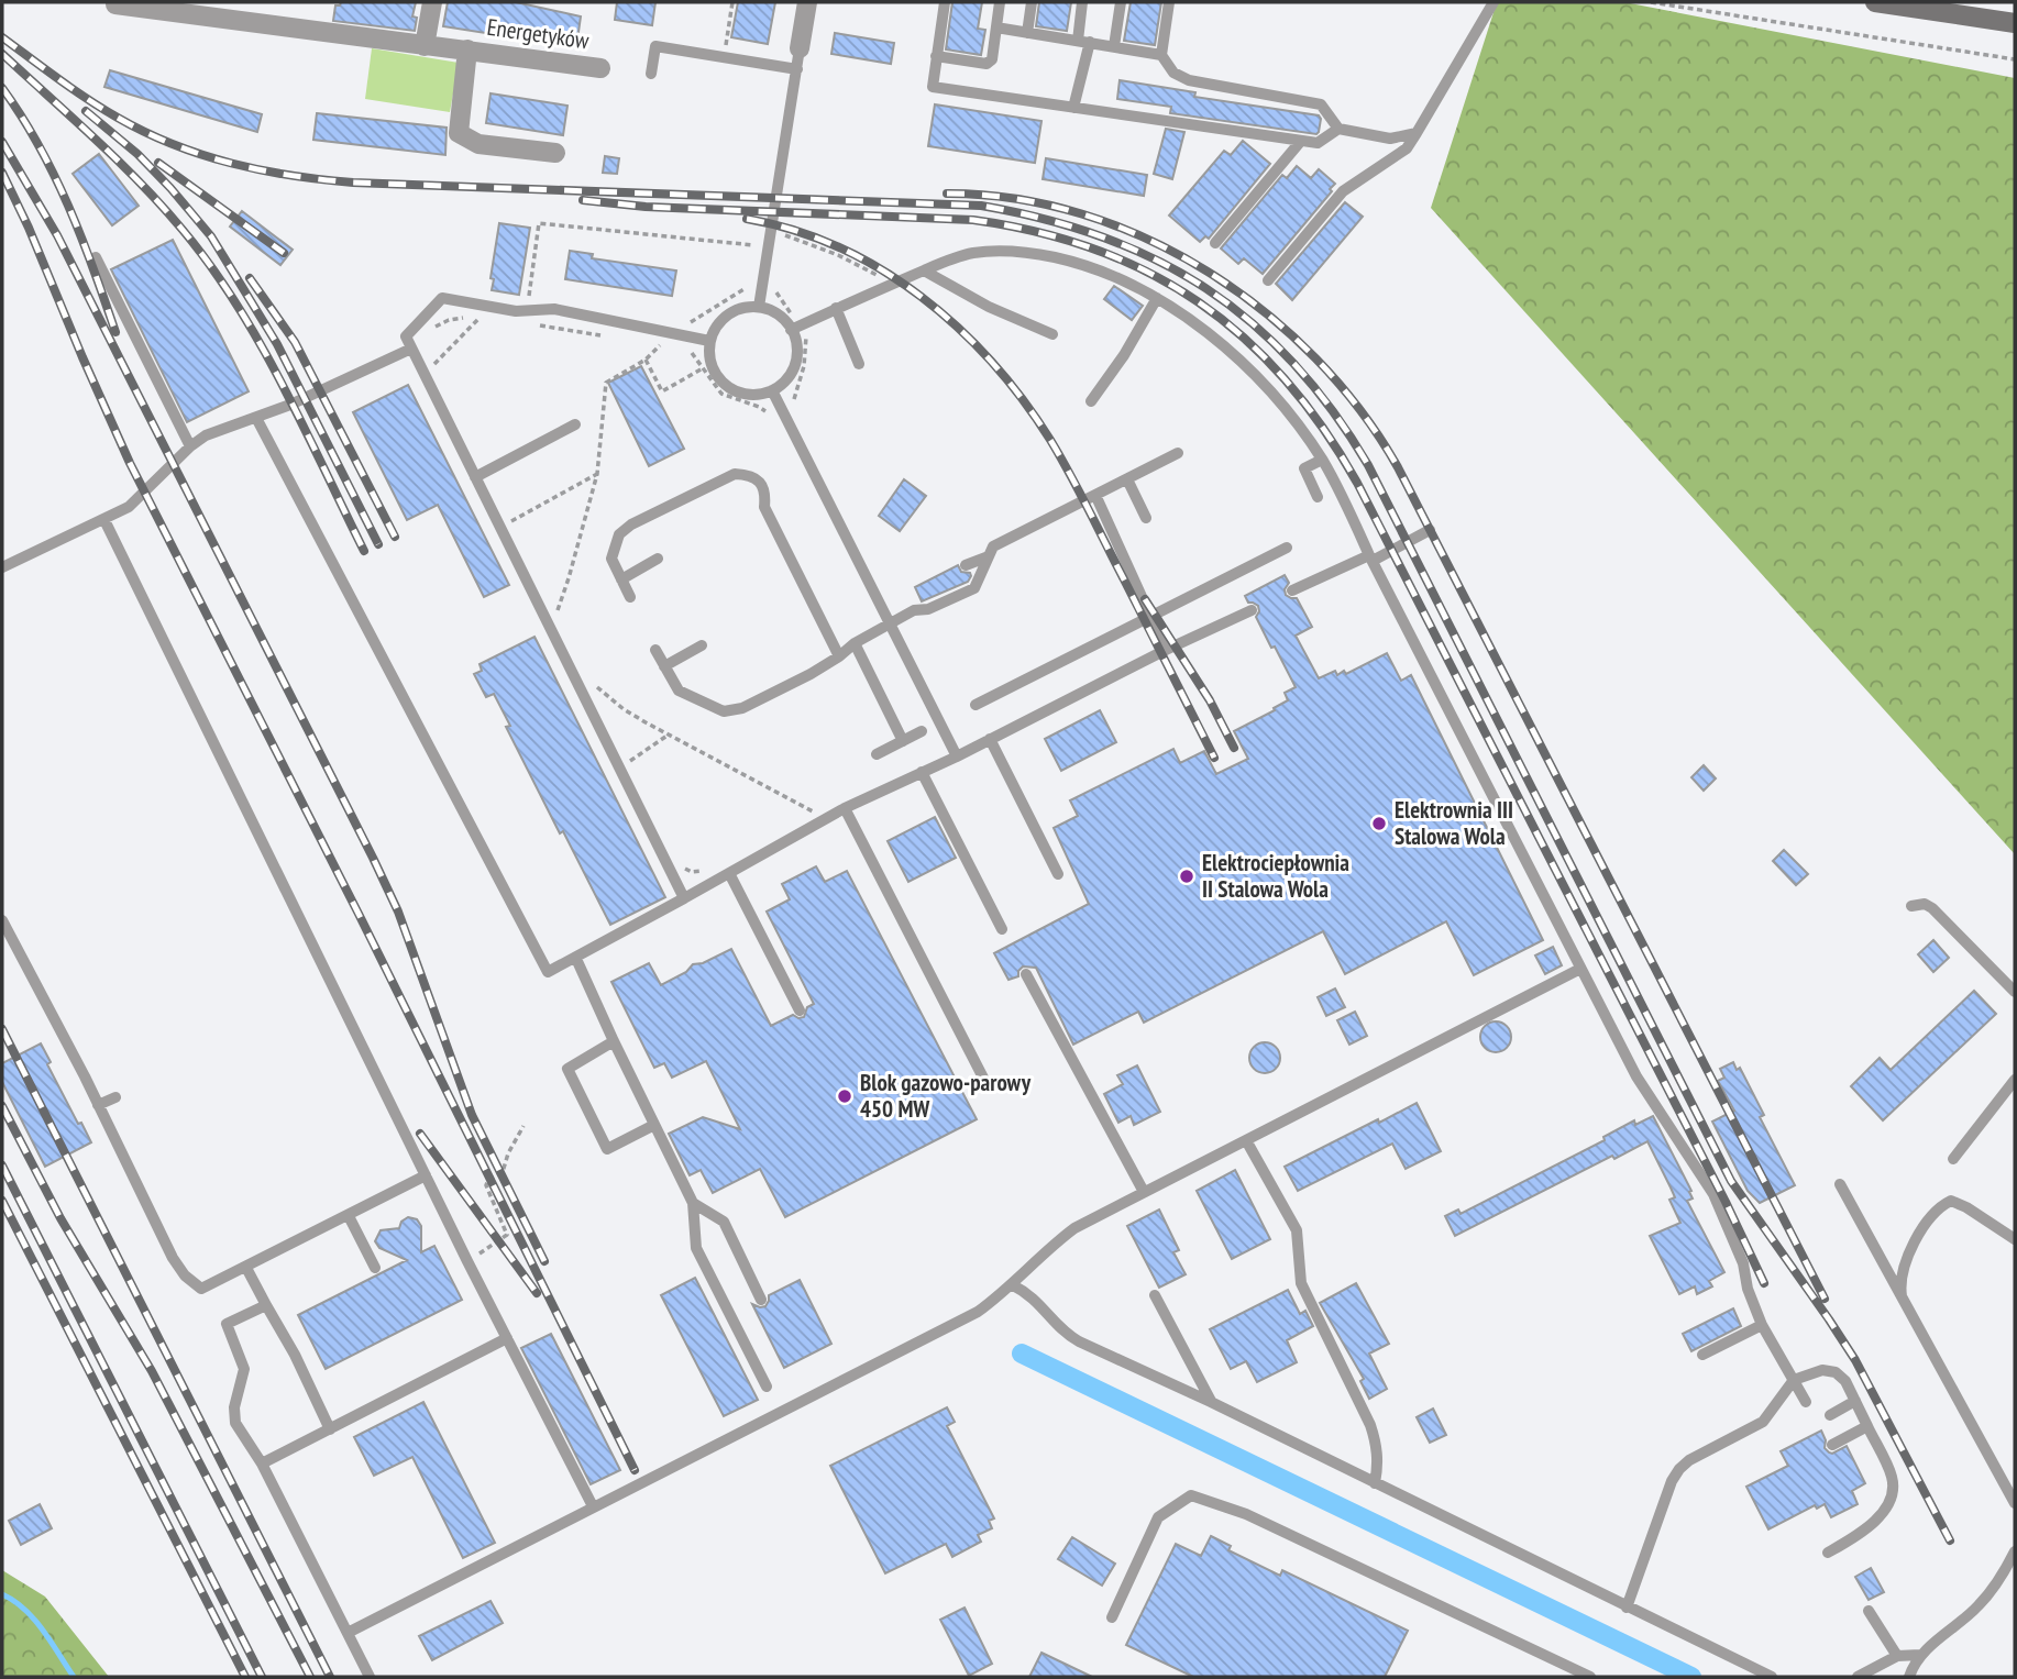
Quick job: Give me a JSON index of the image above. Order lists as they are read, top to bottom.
{
  "streets": {
    "street": ["Energetyków"]
  },
  "places": ["Elektrownia III Stalowa Wola", "Elektrociepłownia II Stalowa Wola", "Blok gazowo-parowy 450 MW"]
}
